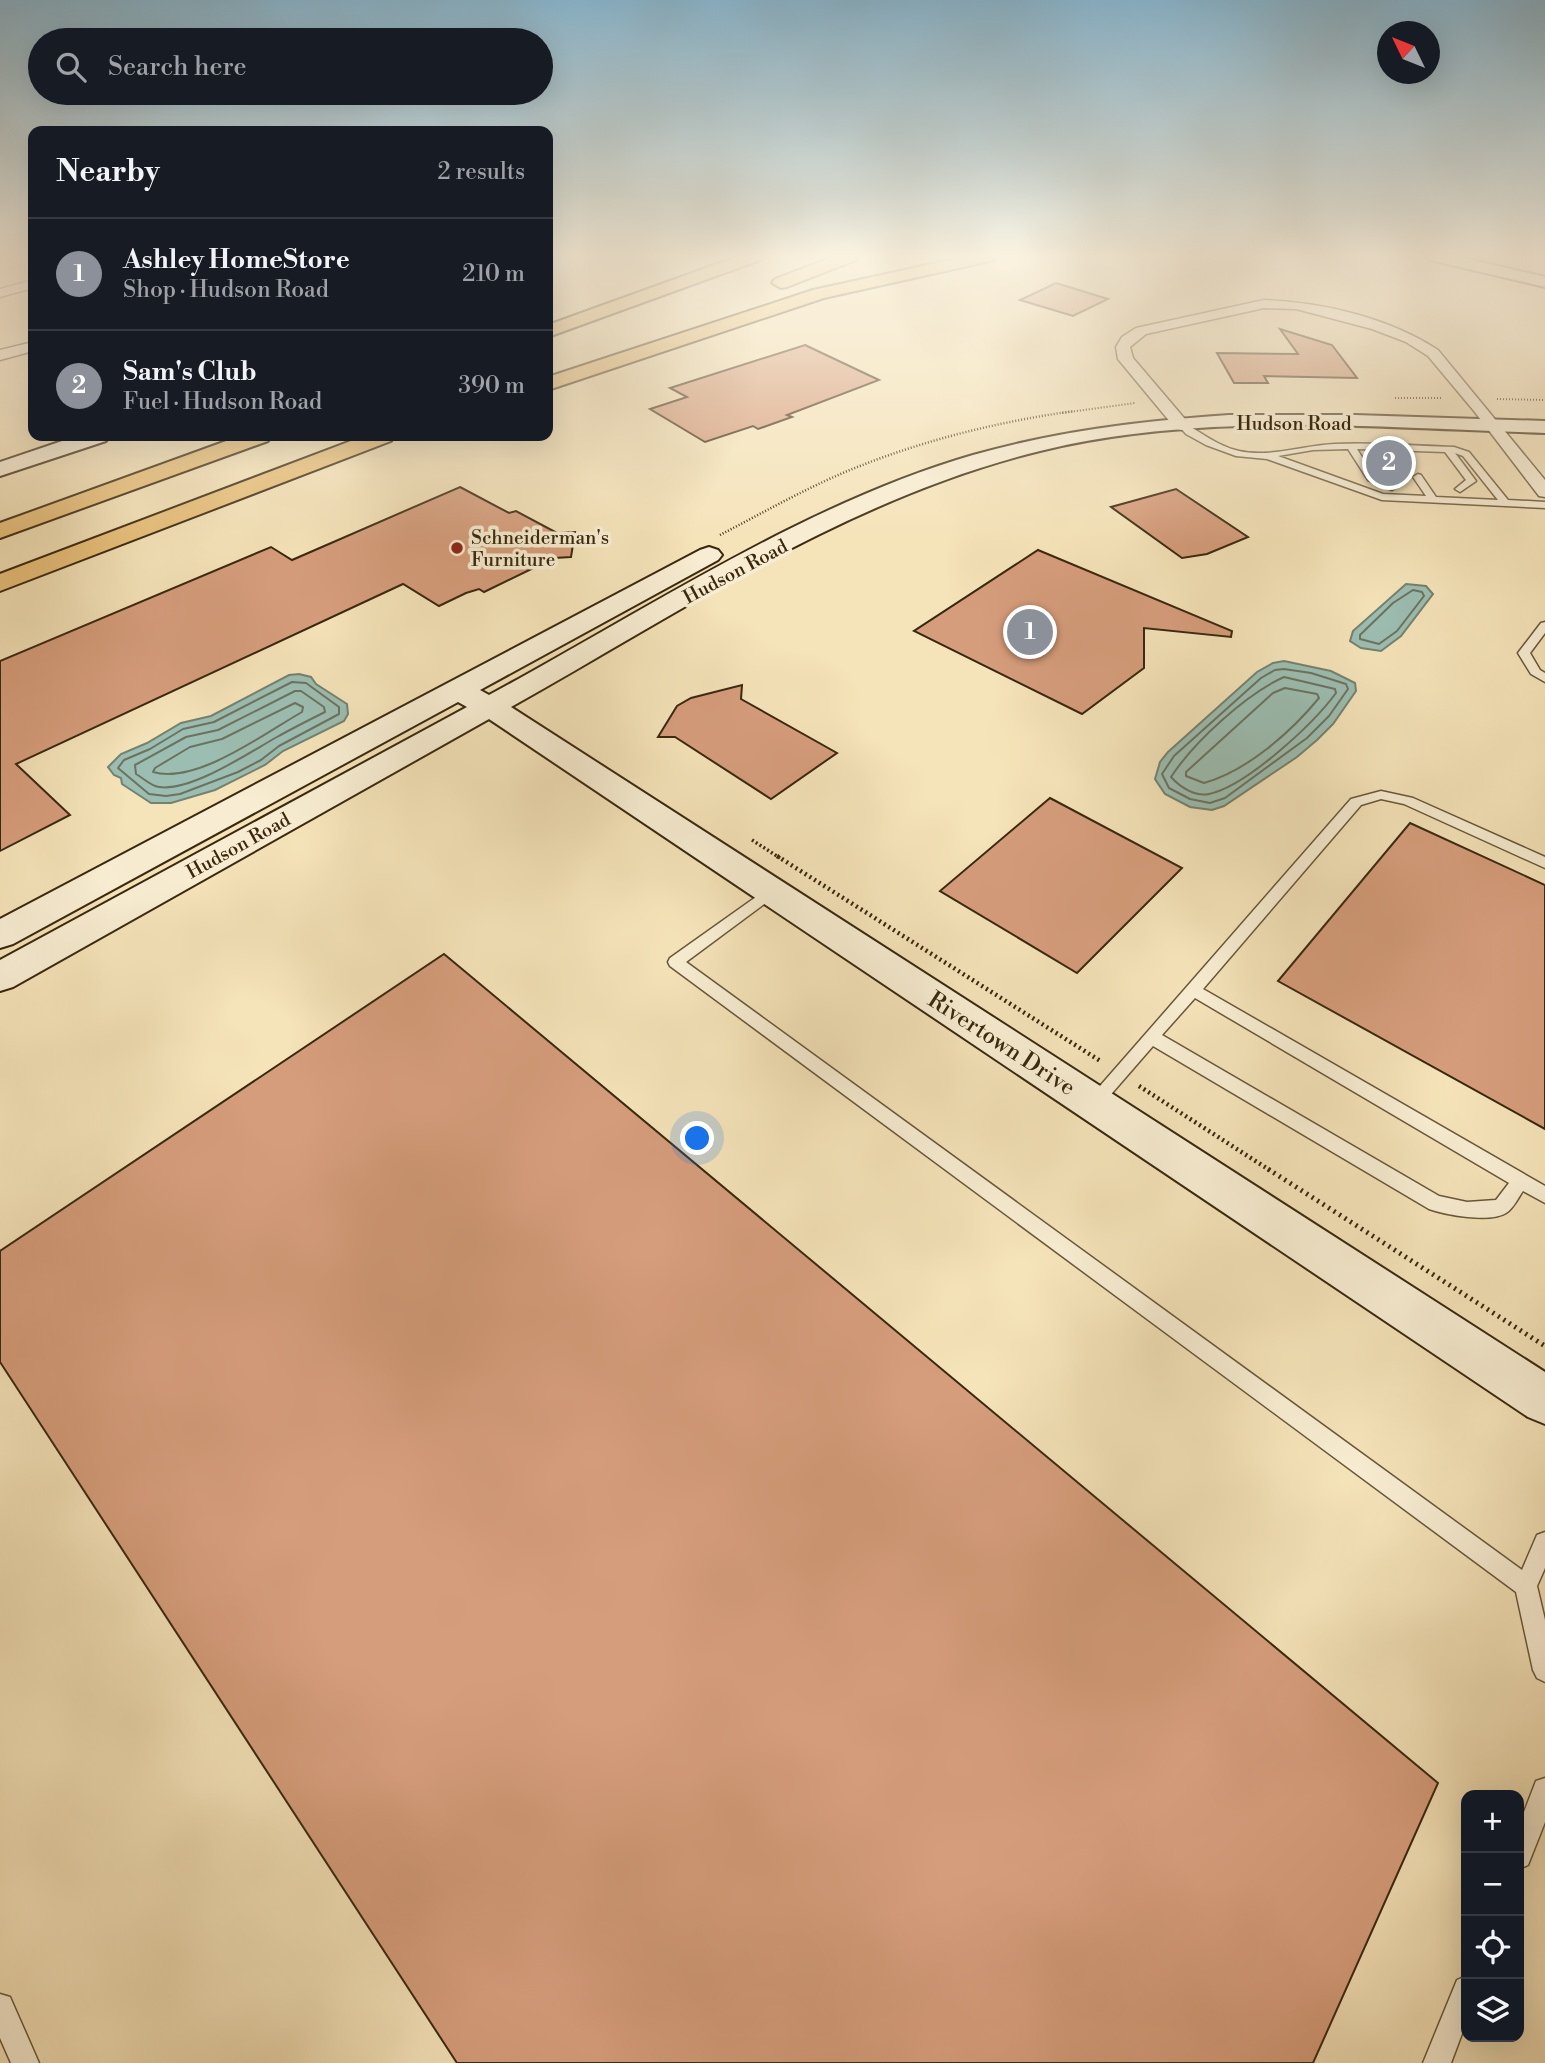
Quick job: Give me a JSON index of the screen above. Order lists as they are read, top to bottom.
{
  "streets": {
    "street": ["Hudson Road", "Rivertown Drive"]
  },
  "crossings": [
    ["Hudson Road", "Rivertown Drive"]
  ],
  "places": ["Schneiderman's Furniture"],
  "north": "top left",
  "page": {
    "search": "Search here",
    "heading": ["Nearby", "2 results"],
    "list": [
      {
        "mark": "1",
        "name": "Ashley HomeStore",
        "note": "Shop · Hudson Road",
        "value": "210 m"
      },
      {
        "mark": "2",
        "name": "Sam's Club",
        "note": "Fuel · Hudson Road",
        "value": "390 m"
      }
    ],
    "pins": ["2", "1"],
    "map_buttons": ["+", "−"]
  }
}
